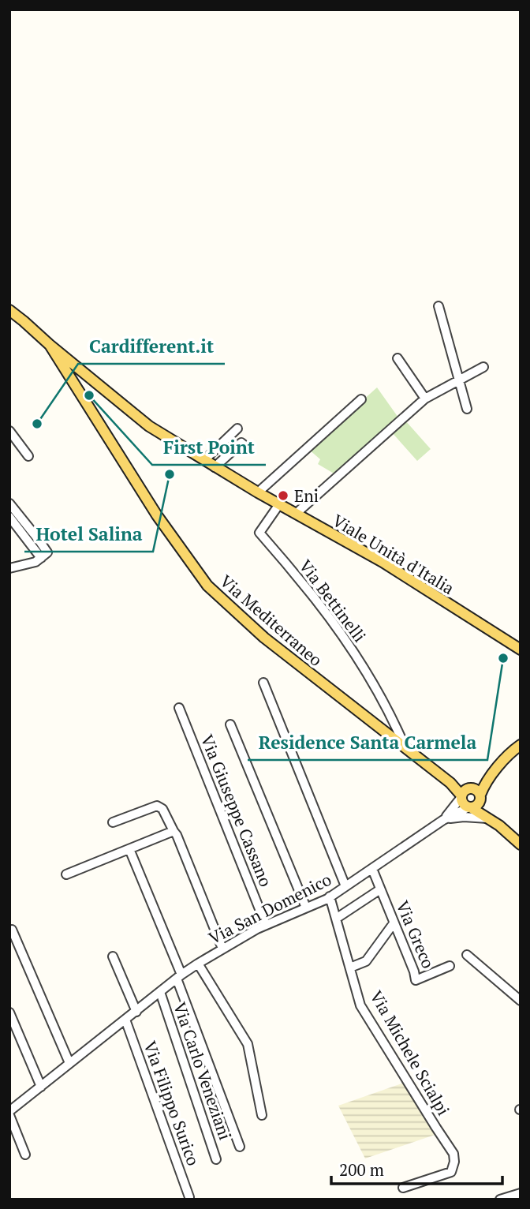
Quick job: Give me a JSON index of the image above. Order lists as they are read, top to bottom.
{
  "streets": {
    "main road": ["Viale Unità d'Italia", "Via Mediterraneo"],
    "street": [
      "Via Bettinelli",
      "Via Giuseppe Cassano",
      "Via San Domenico",
      "Via Greco",
      "Via Michele Scialpi",
      "Via Carlo Veneziani",
      "Via Filippo Surico"
    ]
  },
  "crossings": [
    ["Viale Unità d'Italia", "Via Bettinelli"],
    ["Viale Unità d'Italia", "Via Mediterraneo"],
    ["Via Bettinelli", "Via Mediterraneo"],
    ["Via Mediterraneo", "Via San Domenico"],
    ["Via Giuseppe Cassano", "Via San Domenico"],
    ["Via San Domenico", "Via Greco"],
    ["Via San Domenico", "Via Michele Scialpi"],
    ["Via San Domenico", "Via Carlo Veneziani"],
    ["Via San Domenico", "Via Filippo Surico"]
  ],
  "places": [
    "First Point",
    "Cardifferent.it",
    "Hotel Salina",
    "Eni",
    "Residence Santa Carmela"
  ],
  "scale_bar": "200 m"
}
